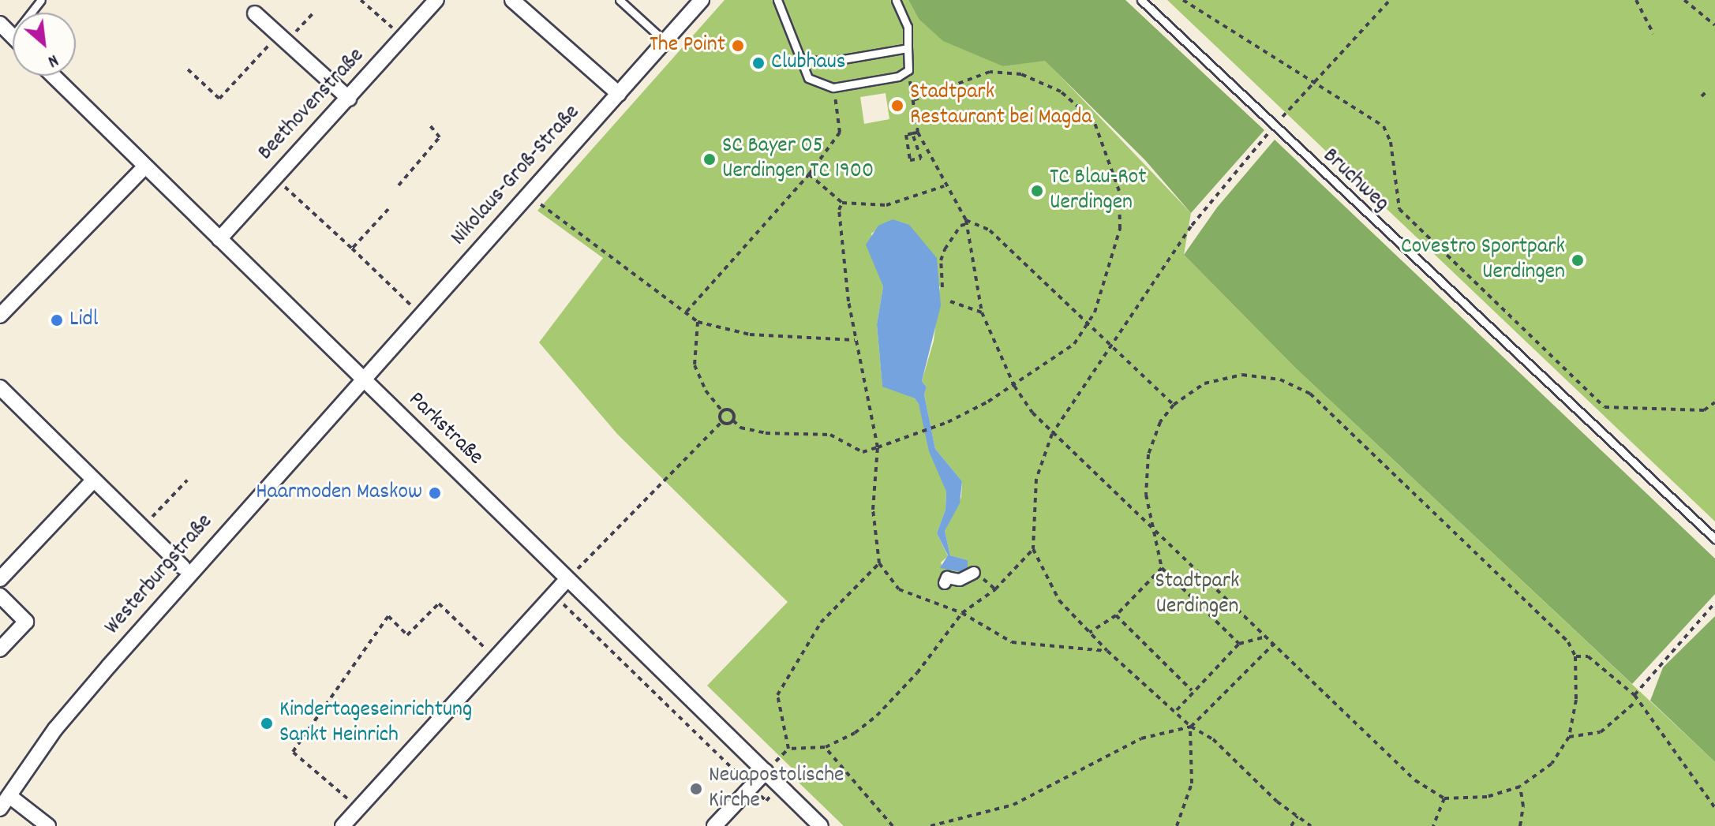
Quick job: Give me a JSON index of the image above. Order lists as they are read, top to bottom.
{
  "streets": {
    "street": [
      "Beethovenstraße",
      "Nikolaus-Groß-Straße",
      "Parkstraße",
      "Westerburgstraße"
    ],
    "lane": ["Bruchweg"]
  },
  "crossings": [
    ["Beethovenstraße", "Parkstraße"],
    ["Nikolaus-Groß-Straße", "Parkstraße"],
    ["Nikolaus-Groß-Straße", "Westerburgstraße"],
    ["Parkstraße", "Westerburgstraße"]
  ],
  "parks": ["Stadtpark Uerdingen"],
  "places": [
    "The Point",
    "Clubhaus",
    "Stadtpark Restaurant bei Magda",
    "SC Bayer 05 Uerdingen TC 1900",
    "TC Blau-Rot Uerdingen",
    "Covestro Sportpark Uerdingen",
    "Lidl",
    "Haarmoden Maskow",
    "Kindertageseinrichtung Sankt Heinrich",
    "Neuapostolische Kirche"
  ],
  "north": "bottom right"
}
